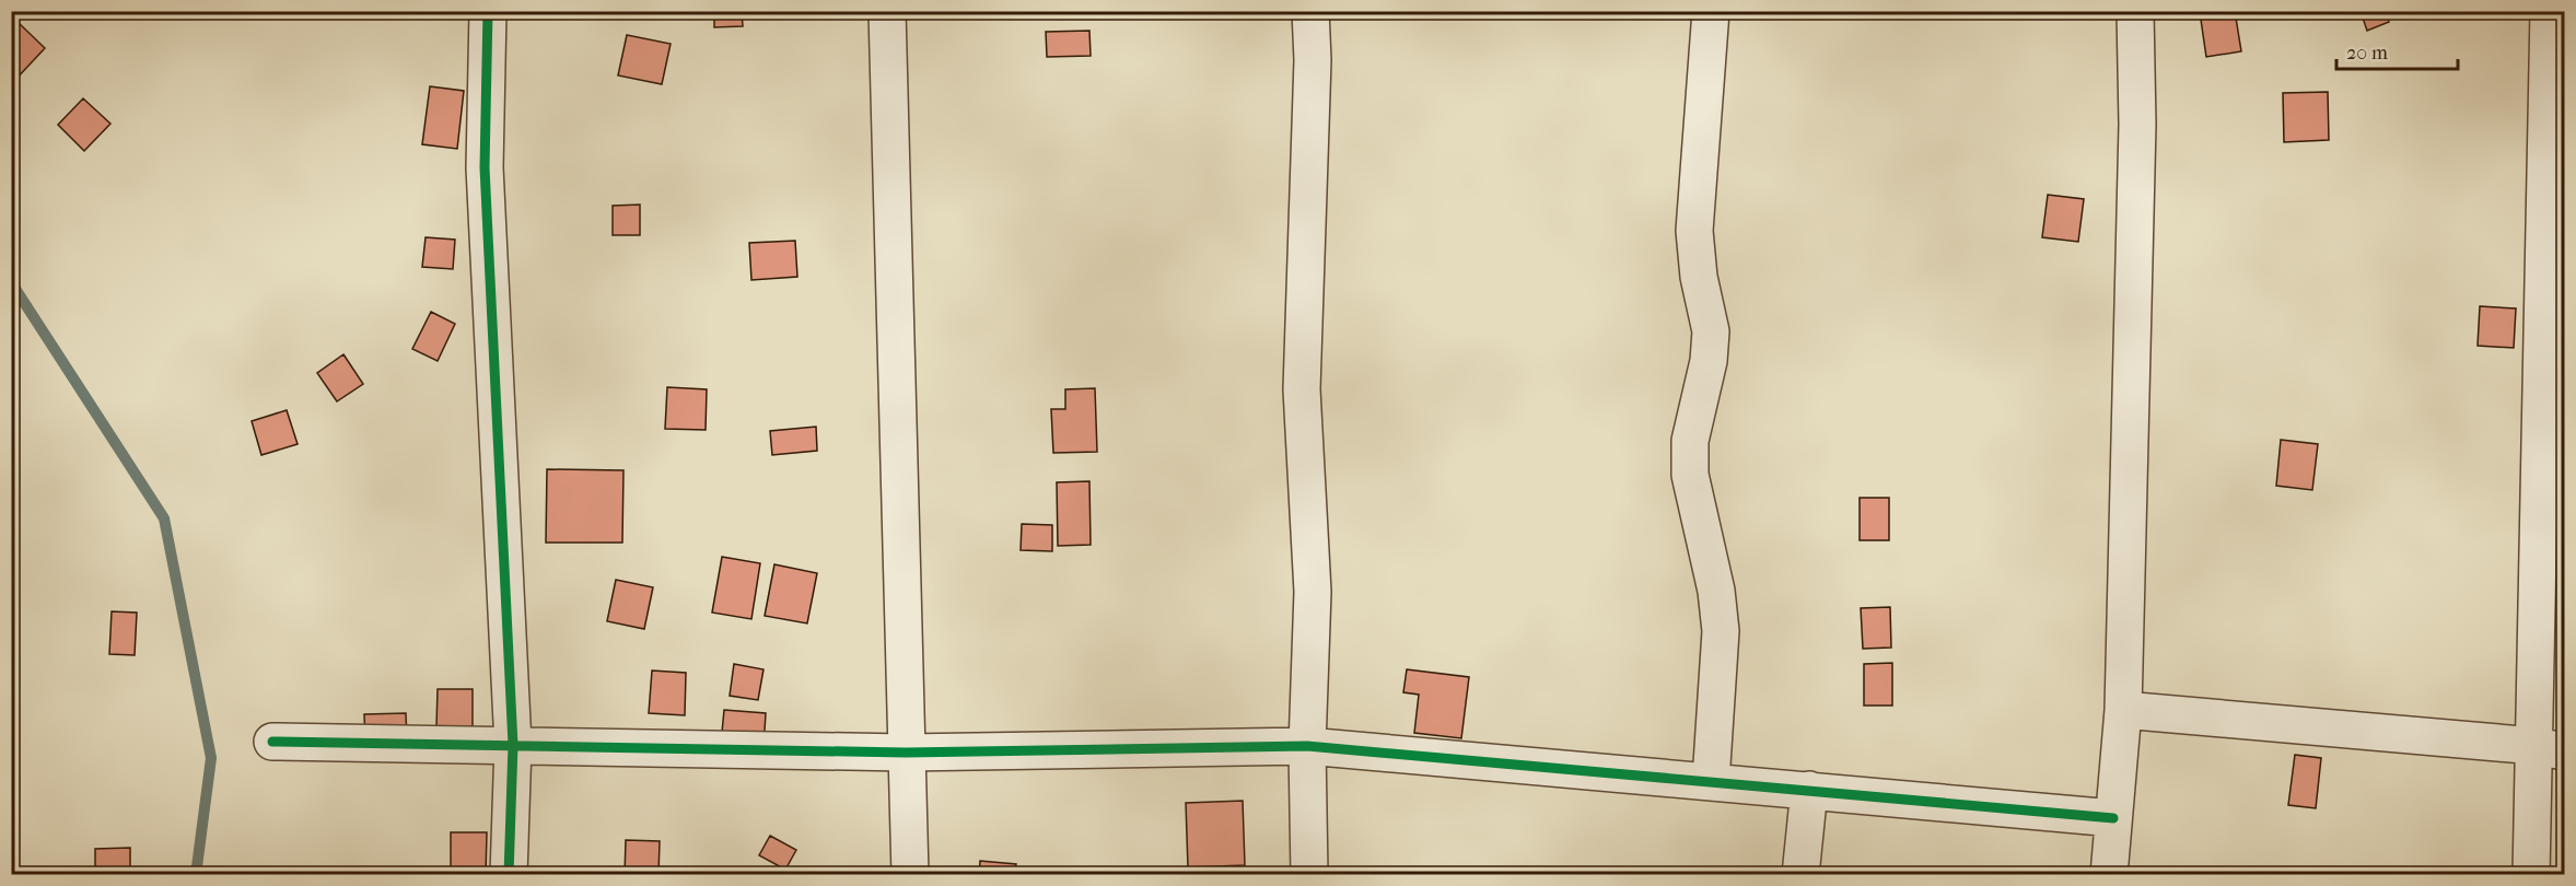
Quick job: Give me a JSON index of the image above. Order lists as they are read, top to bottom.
{
  "scale_bar": "20 m"
}
